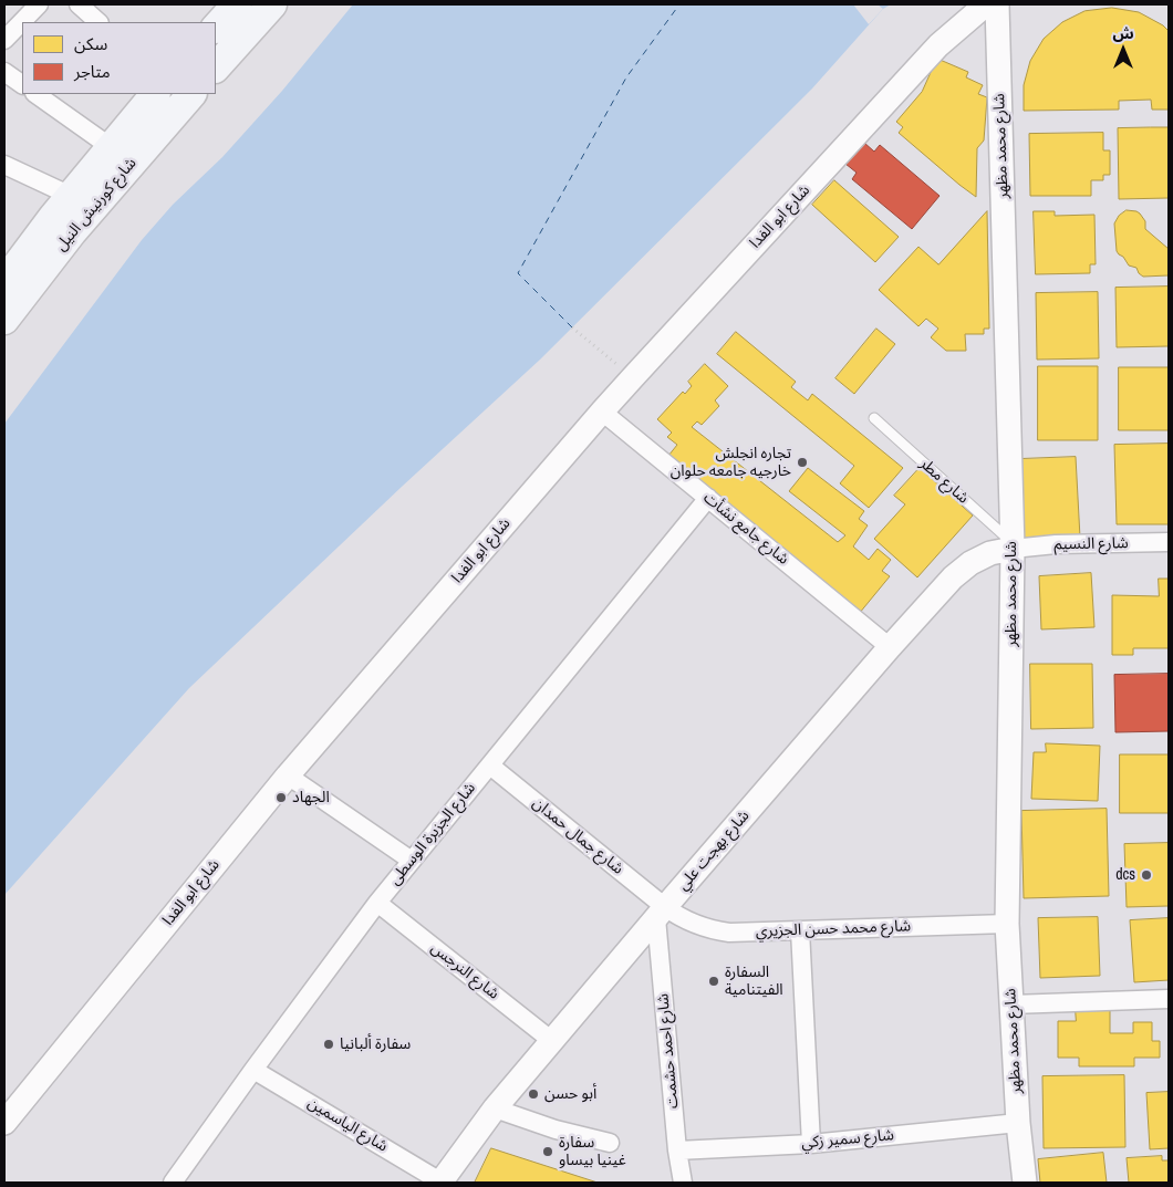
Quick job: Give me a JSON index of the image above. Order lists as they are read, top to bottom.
{
  "streets": {
    "main road": ["شارع كورنيش النيل"],
    "street": [
      "شارع محمد مظهر",
      "شارع ابو الفدا",
      "شارع جامع نشأت",
      "شارع النسيم",
      "شارع الجزيرة الوسطى",
      "شارع جمال حمدان",
      "شارع بهجت علي",
      "شارع محمد حسن الجزيري",
      "شارع النرجس",
      "شارع احمد حشمت",
      "شارع الياسمين",
      "شارع سمير زكي"
    ],
    "lane": ["شارع مطر"]
  },
  "crossings": [
    ["شارع محمد مظهر", "شارع مطر"],
    ["شارع محمد مظهر", "شارع النسيم"],
    ["شارع محمد مظهر", "شارع بهجت علي"],
    ["شارع محمد مظهر", "شارع محمد حسن الجزيري"],
    ["شارع محمد مظهر", "شارع سمير زكي"],
    ["شارع ابو الفدا", "شارع جامع نشأت"],
    ["شارع مطر", "شارع النسيم"],
    ["شارع مطر", "شارع بهجت علي"],
    ["شارع جامع نشأت", "شارع الجزيرة الوسطى"],
    ["شارع جامع نشأت", "شارع بهجت علي"],
    ["شارع النسيم", "شارع بهجت علي"],
    ["شارع الجزيرة الوسطى", "شارع جمال حمدان"],
    ["شارع الجزيرة الوسطى", "شارع النرجس"],
    ["شارع الجزيرة الوسطى", "شارع الياسمين"],
    ["شارع جمال حمدان", "شارع بهجت علي"],
    ["شارع جمال حمدان", "شارع محمد حسن الجزيري"],
    ["شارع جمال حمدان", "شارع احمد حشمت"],
    ["شارع بهجت علي", "شارع محمد حسن الجزيري"],
    ["شارع بهجت علي", "شارع النرجس"],
    ["شارع بهجت علي", "شارع احمد حشمت"],
    ["شارع بهجت علي", "شارع الياسمين"],
    ["شارع محمد حسن الجزيري", "شارع احمد حشمت"],
    ["شارع احمد حشمت", "شارع سمير زكي"]
  ],
  "places": [
    "تجاره انجلش خارجيه جامعه حلوان",
    "الجهاد",
    "dcs",
    "السفارة الفيتنامية",
    "سفارة ألبانيا",
    "أبو حسن",
    "سفارة غينيا بيساو"
  ],
  "legend": ["سكن", "متاجر"],
  "north": "top"
}
